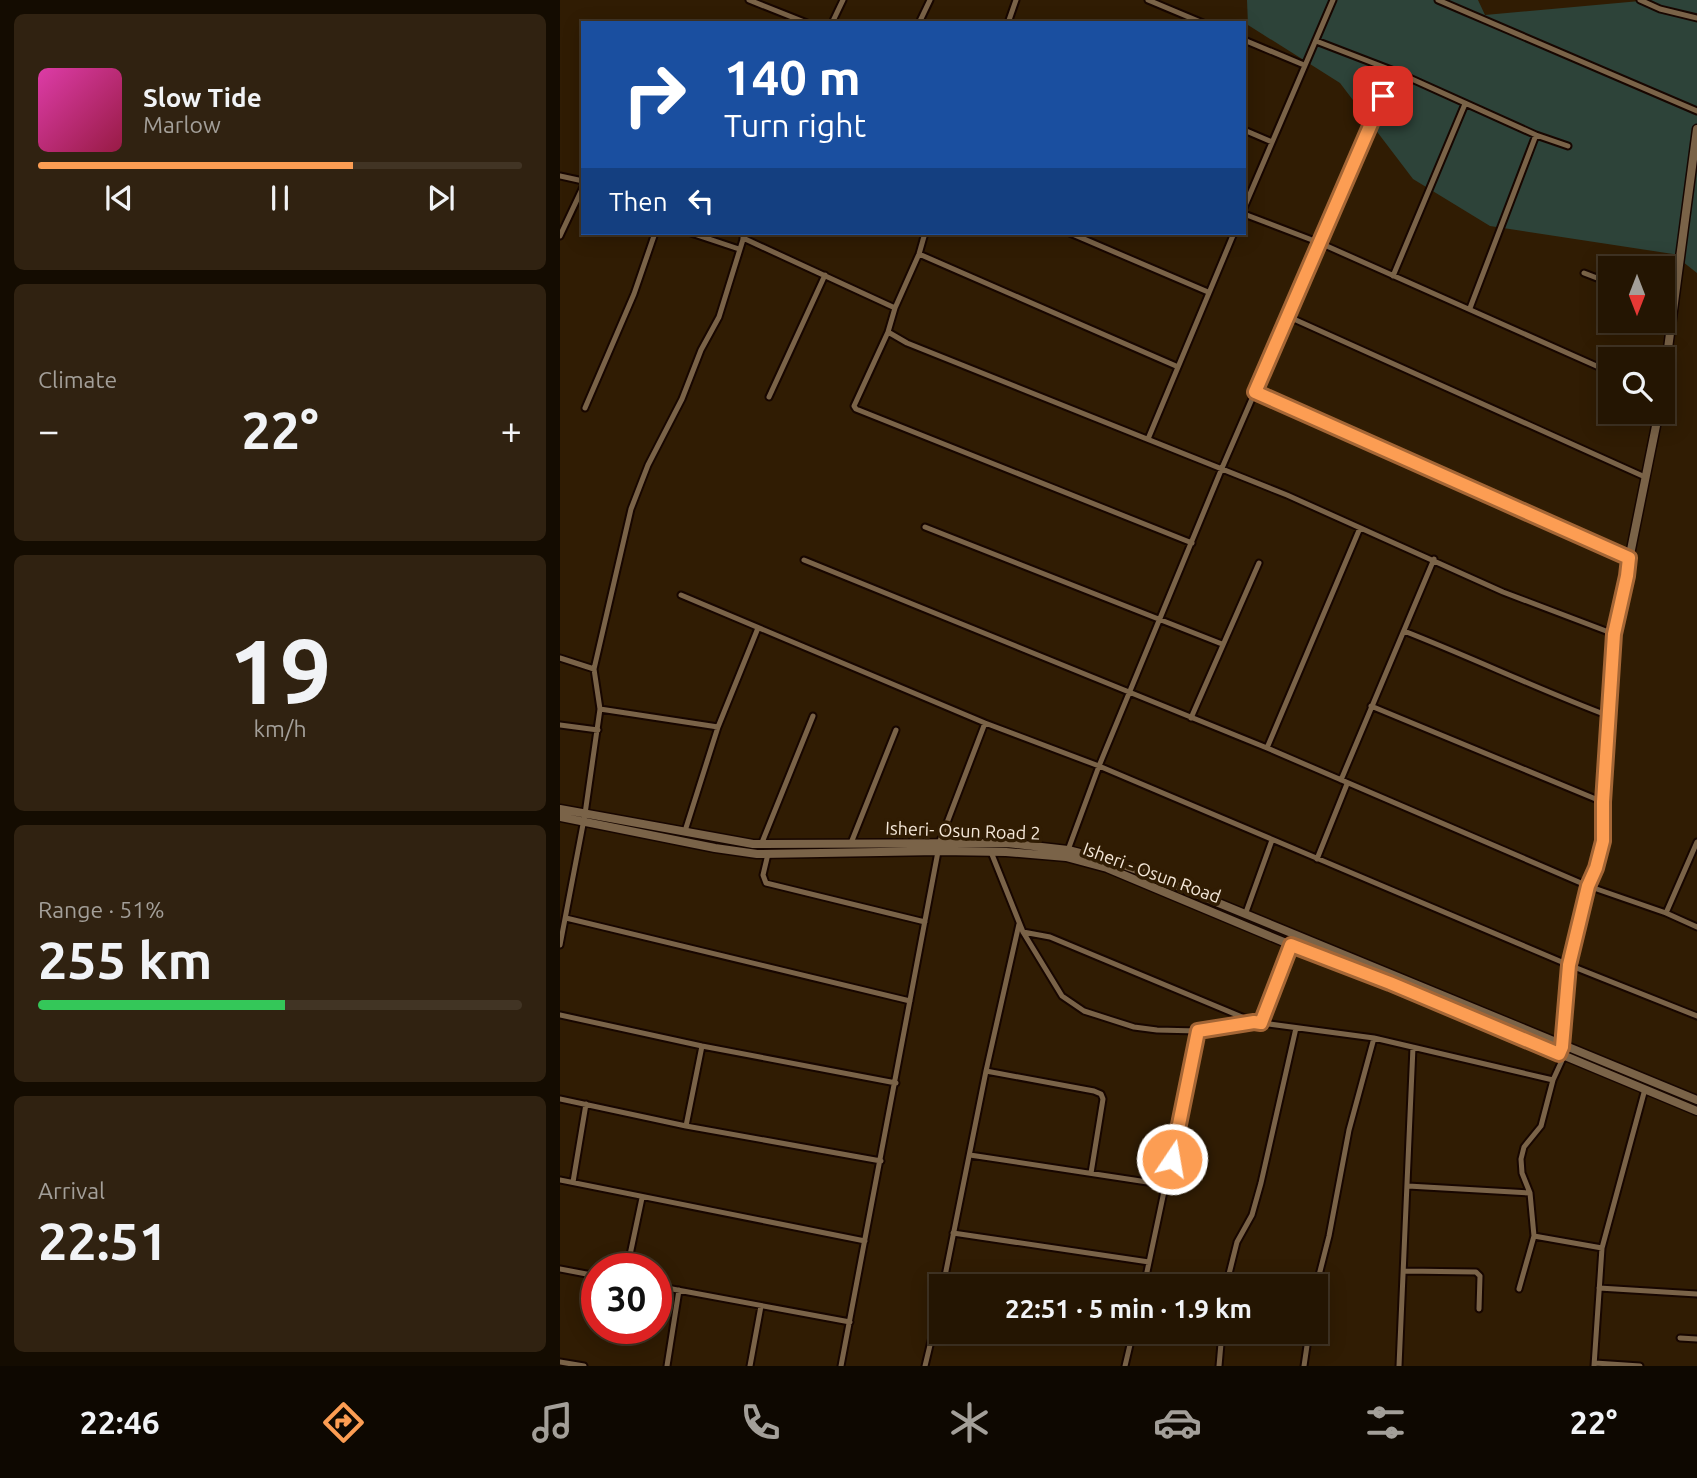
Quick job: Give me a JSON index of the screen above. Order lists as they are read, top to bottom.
{
  "streets": {
    "main road": ["Isheri- Osun Road 2", "Isheri - Osun Road"]
  },
  "crossings": [
    ["Isheri- Osun Road 2", "Isheri - Osun Road"]
  ],
  "north": "bottom",
  "page": {
    "turn": ["140 m", "Turn right"],
    "song": ["Slow Tide", "Marlow"],
    "then": "Then",
    "tile": [
      "Climate",
      ["19", "km/h"],
      ["Range · 51%", "255 km"],
      ["Arrival", "22:51"]
    ],
    "heat": ["−", "22°", "+"],
    "limit": "30",
    "trip": "22:51 · 5 min · 1.9 km",
    "tabs": ["22:46", "22°"]
  }
}
